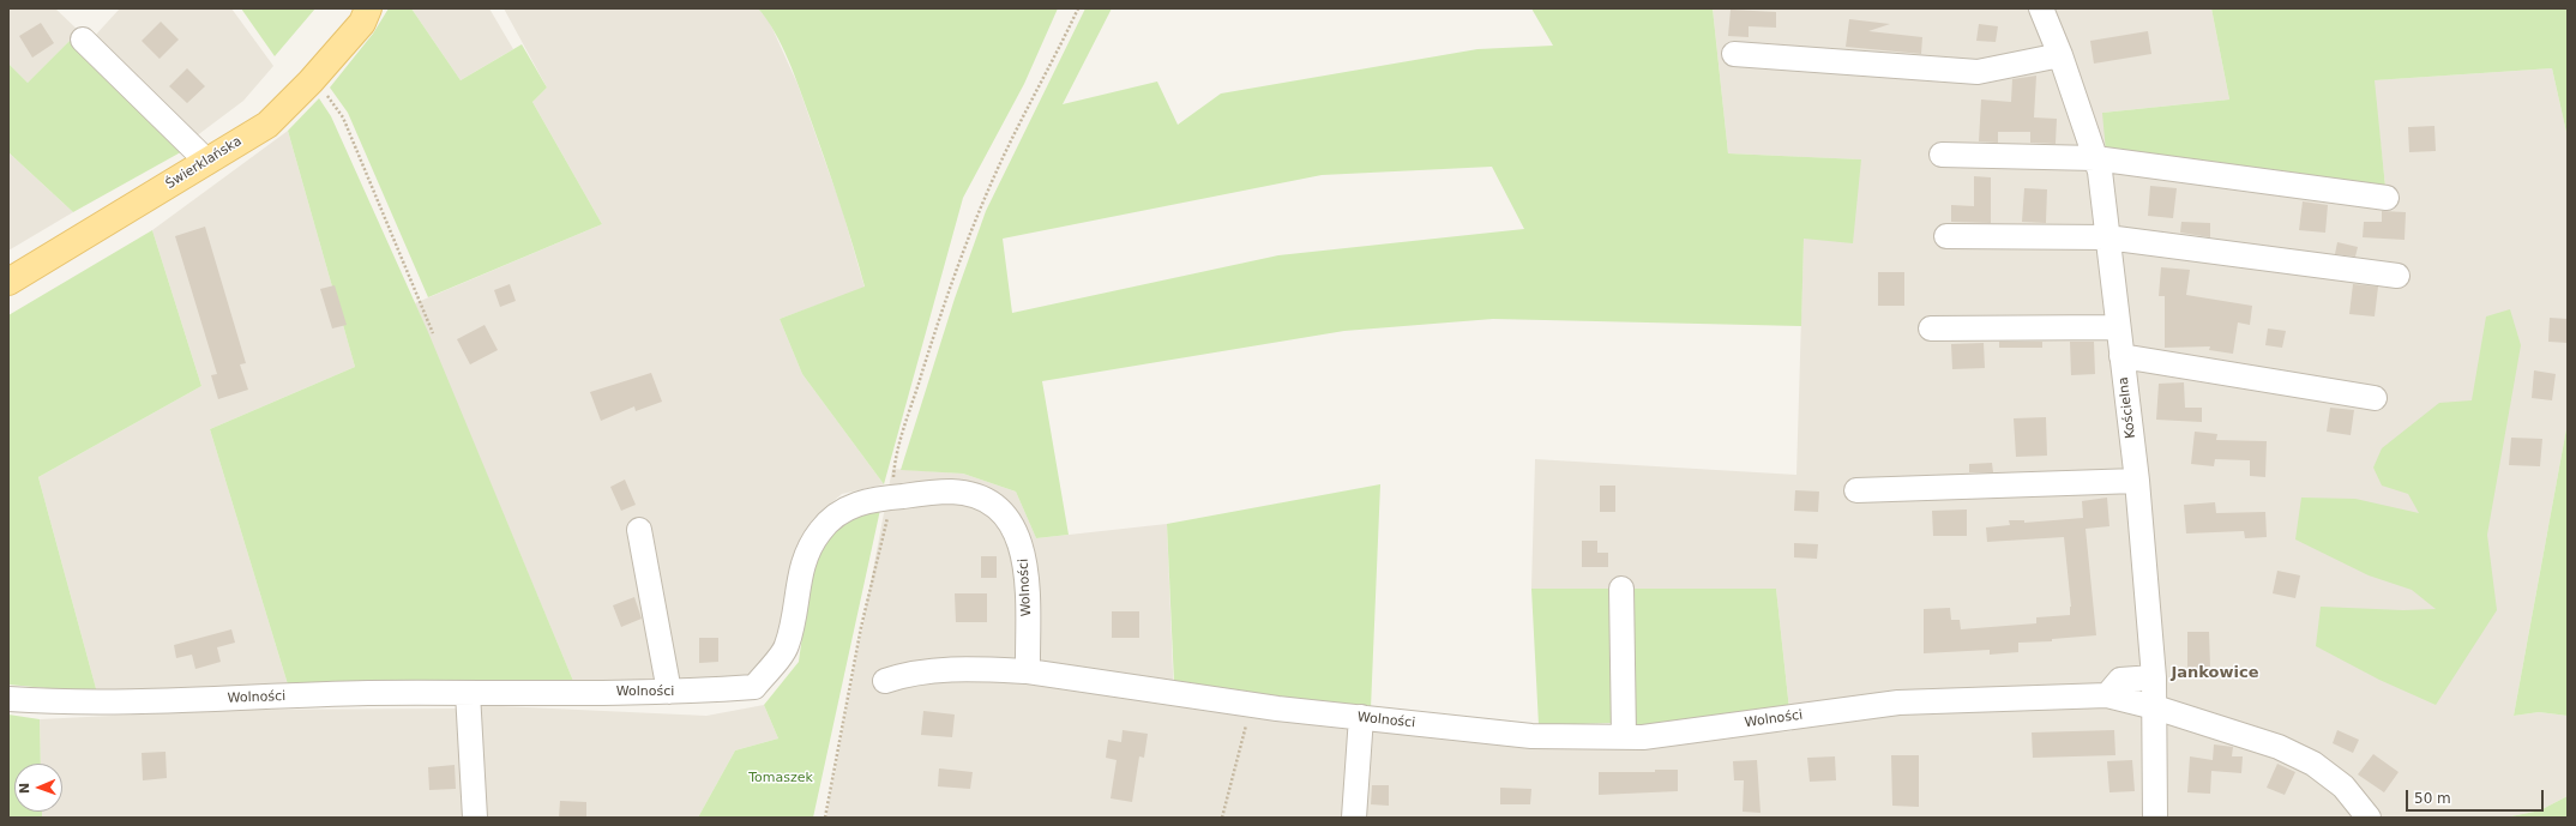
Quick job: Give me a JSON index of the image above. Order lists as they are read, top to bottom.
{
  "streets": {
    "main road": ["Świerklańska"],
    "street": ["Kościelna", "Wolności"]
  },
  "crossings": [
    ["Kościelna", "Wolności"]
  ],
  "districts": ["Jankowice"],
  "parks": ["Tomaszek"],
  "scale_bar": "50 m",
  "north": "left"
}
